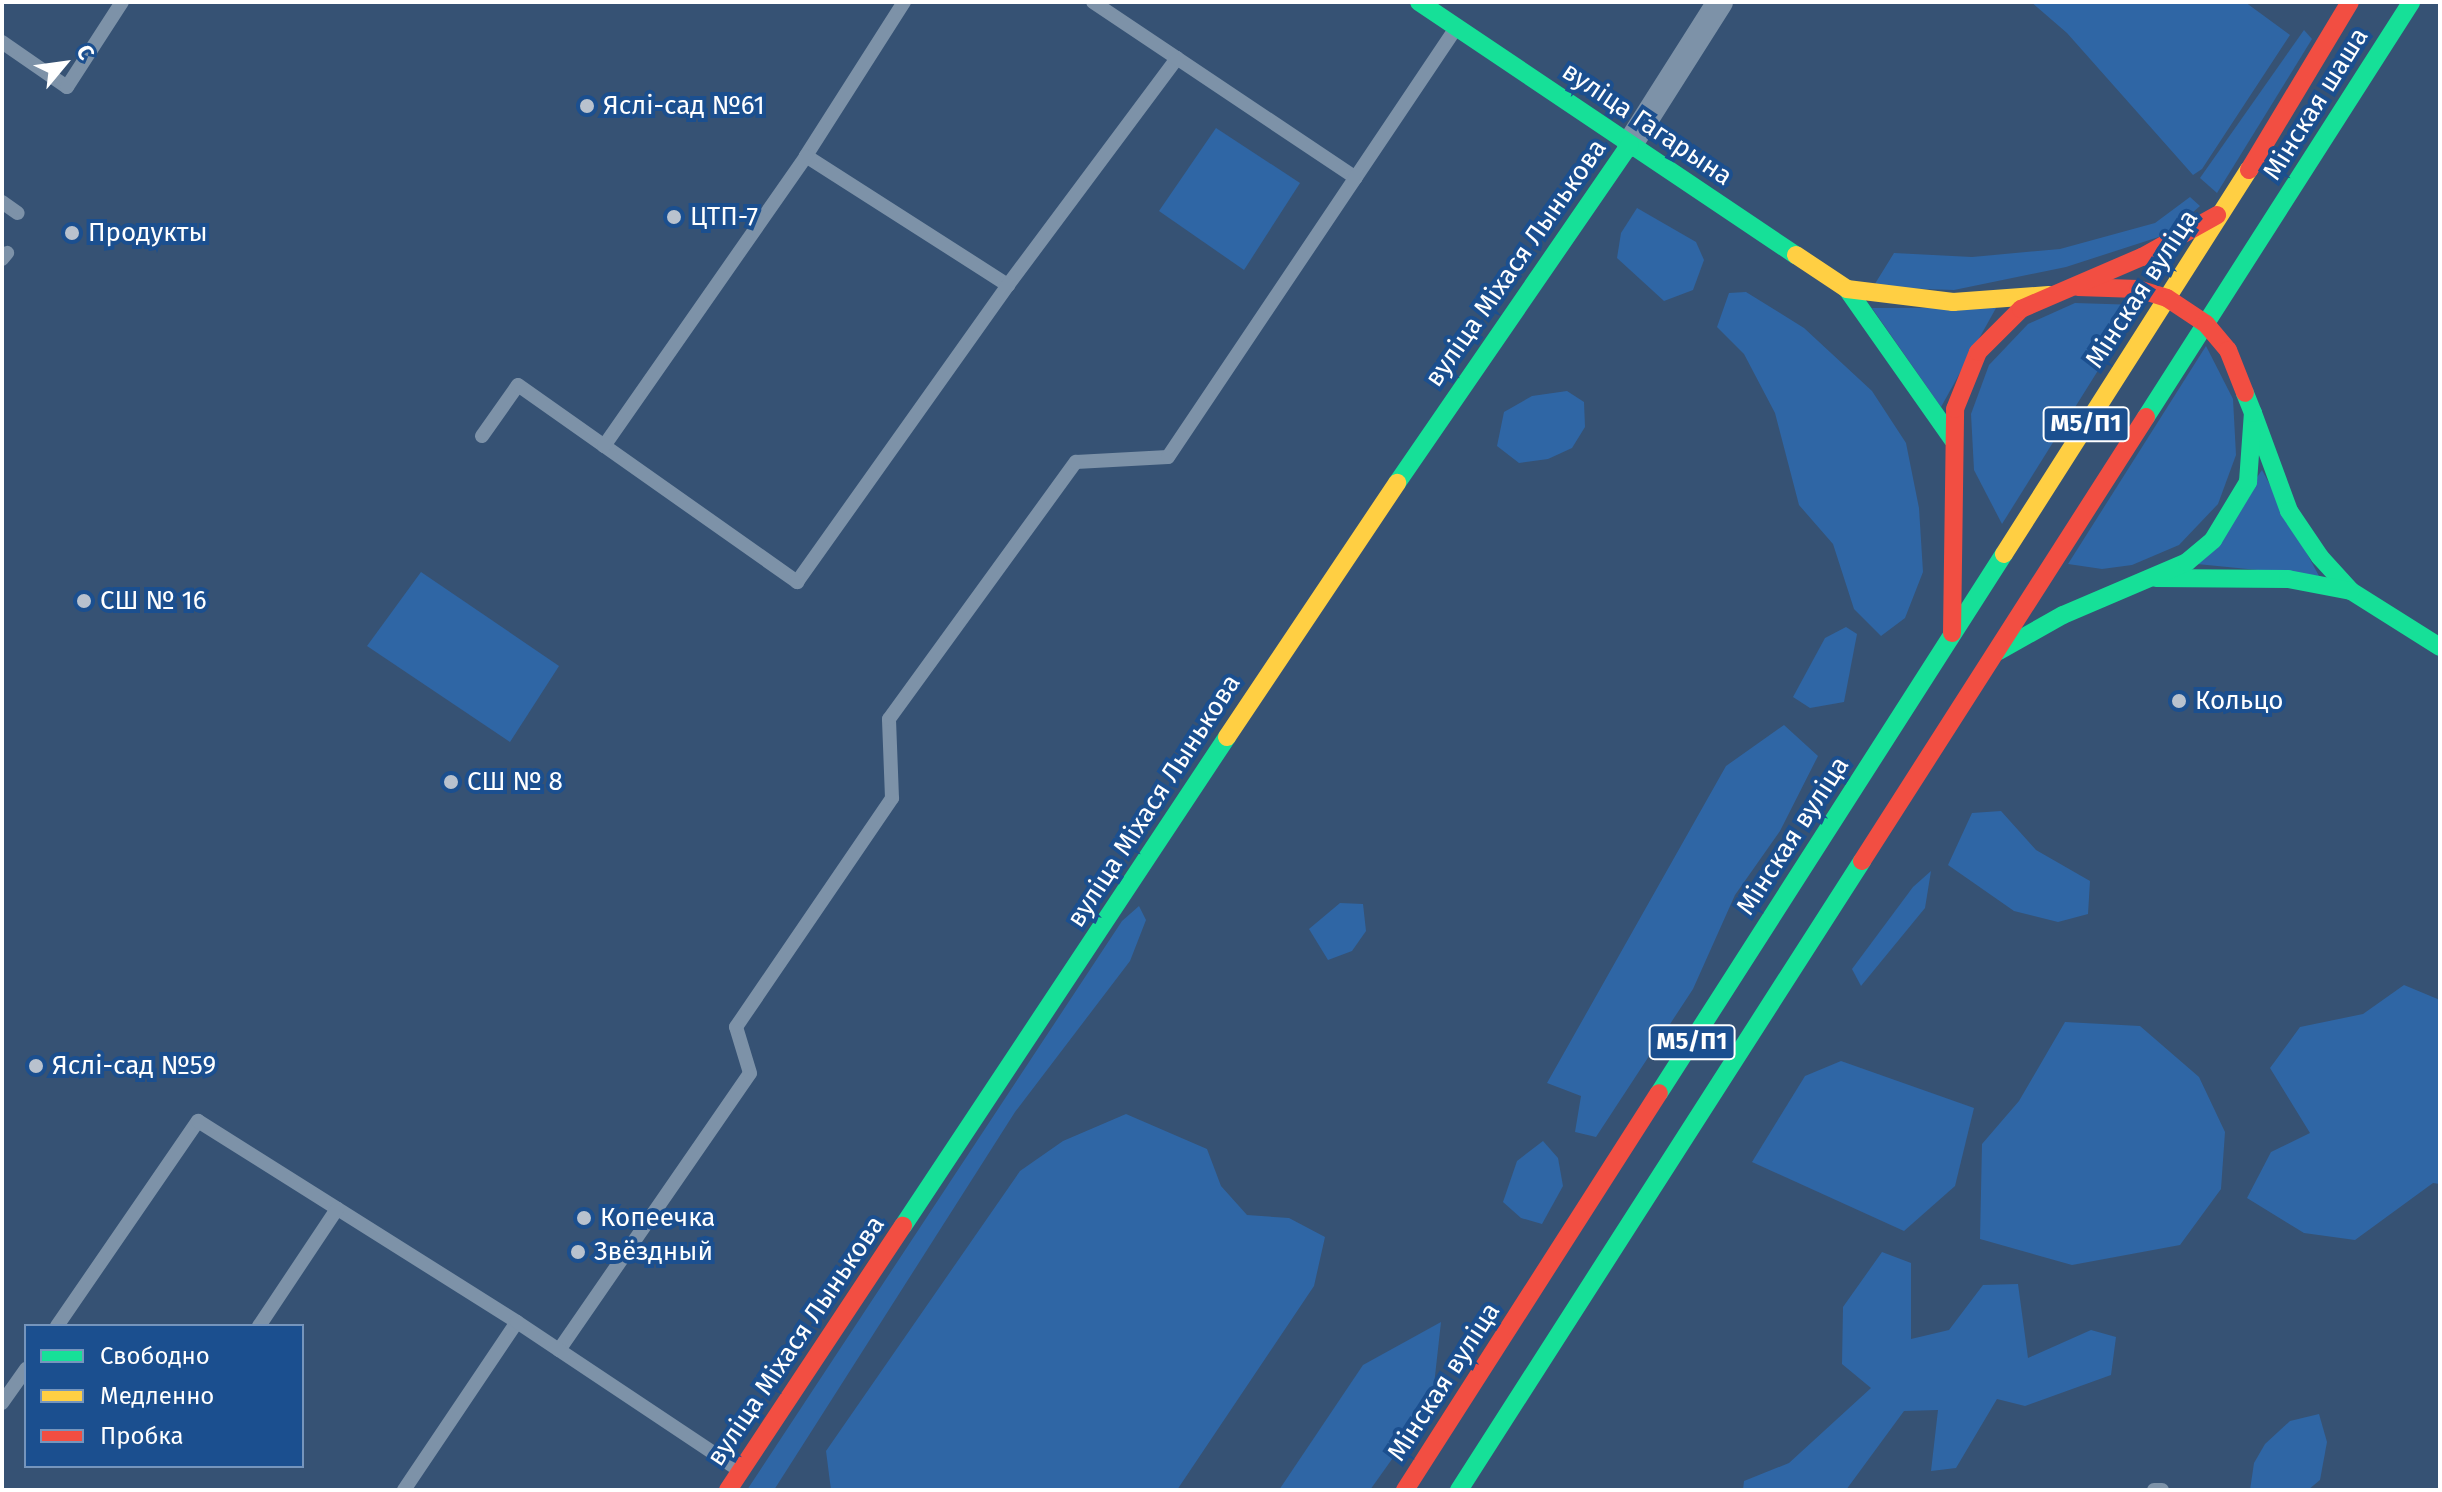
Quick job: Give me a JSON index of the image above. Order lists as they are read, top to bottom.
{
  "streets": {
    "main road": [
      "Мінская шаша",
      "вуліца Гагарына",
      "вуліца Міхася Лынькова",
      "Мінская вуліца",
      "М5/П1"
    ]
  },
  "crossings": [
    ["Мінская шаша", "Мінская вуліца"],
    ["вуліца Гагарына", "вуліца Міхася Лынькова"]
  ],
  "places": [
    "Яслі-сад №61",
    "ЦТП-7",
    "Продукты",
    "СШ № 16",
    "Кольцо",
    "СШ № 8",
    "Яслі-сад №59",
    "Копеечка",
    "Звёздный"
  ],
  "legend": ["Свободно", "Медленно", "Пробка"],
  "north": "top right"
}
